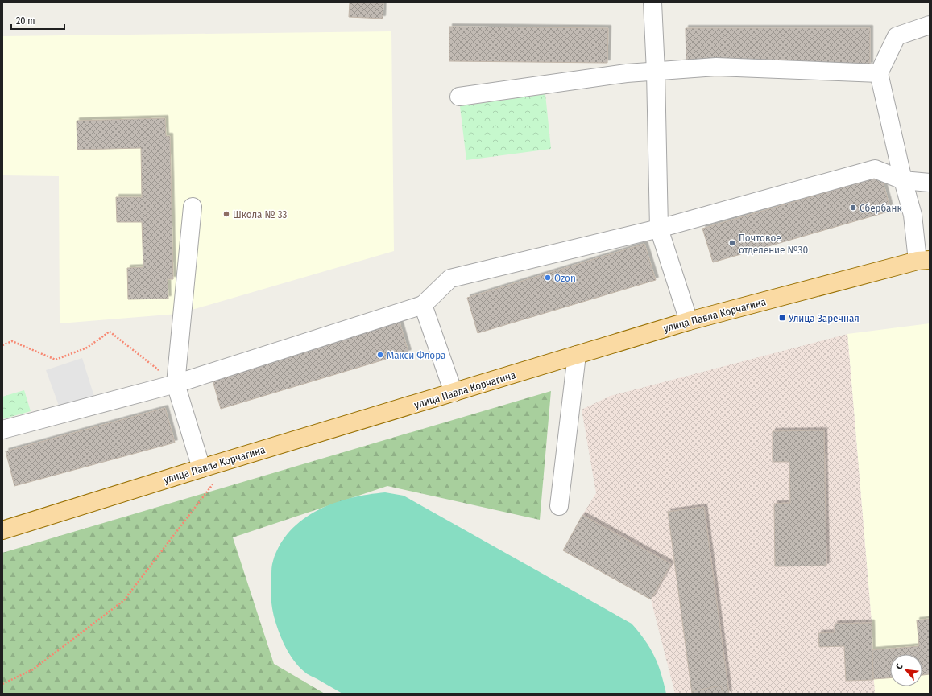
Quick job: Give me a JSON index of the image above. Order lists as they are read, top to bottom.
{
  "streets": {
    "main road": ["улица Павла Корчагина"]
  },
  "places": {
    "other": [
      "Сбербанк",
      "Школа № 33",
      "Почтовое отделение №30",
      "Ozon",
      "Макси Флора"
    ],
    "transit": ["Улица Заречная"]
  },
  "scale_bar": "20 m",
  "north": "top left"
}
